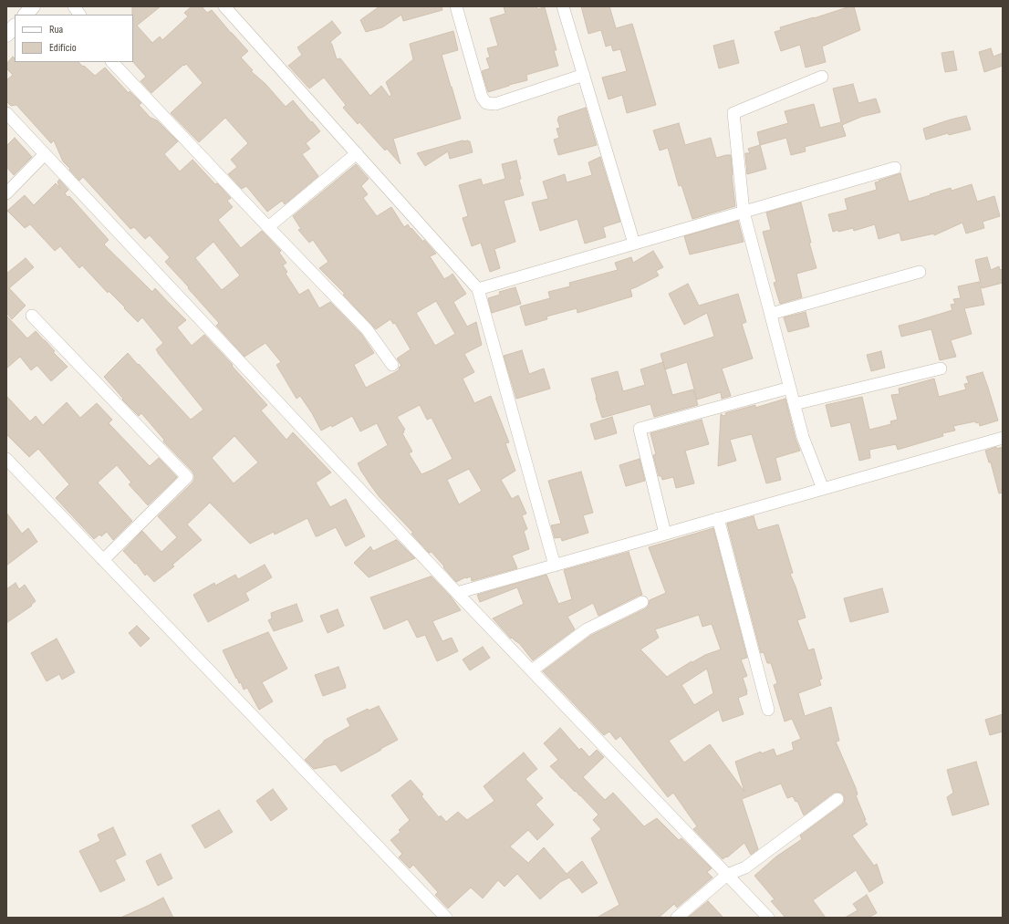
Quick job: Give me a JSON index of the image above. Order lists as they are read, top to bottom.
{
  "legend": ["Rua", "Edifício"]
}
